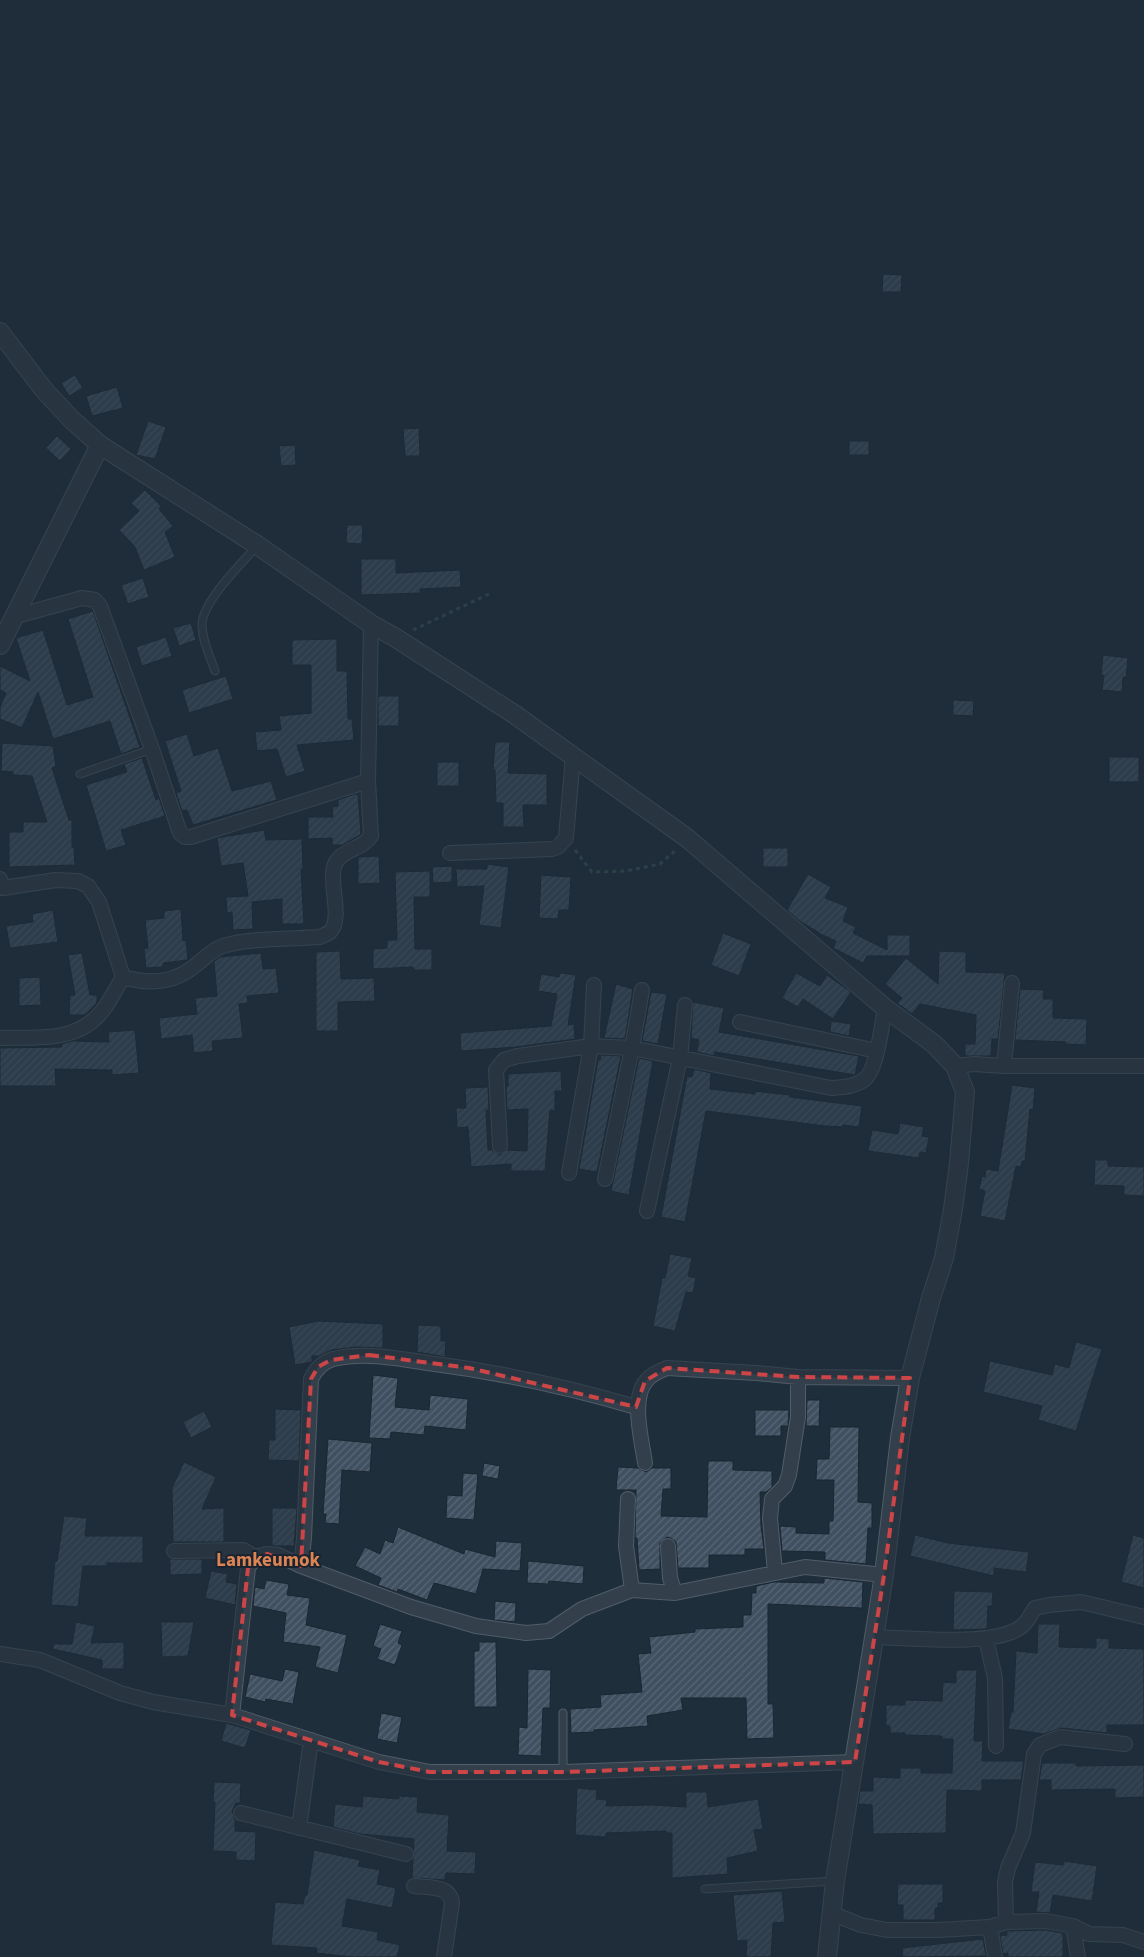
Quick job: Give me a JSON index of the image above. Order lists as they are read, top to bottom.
{
  "districts": ["Lamkeumok"]
}
